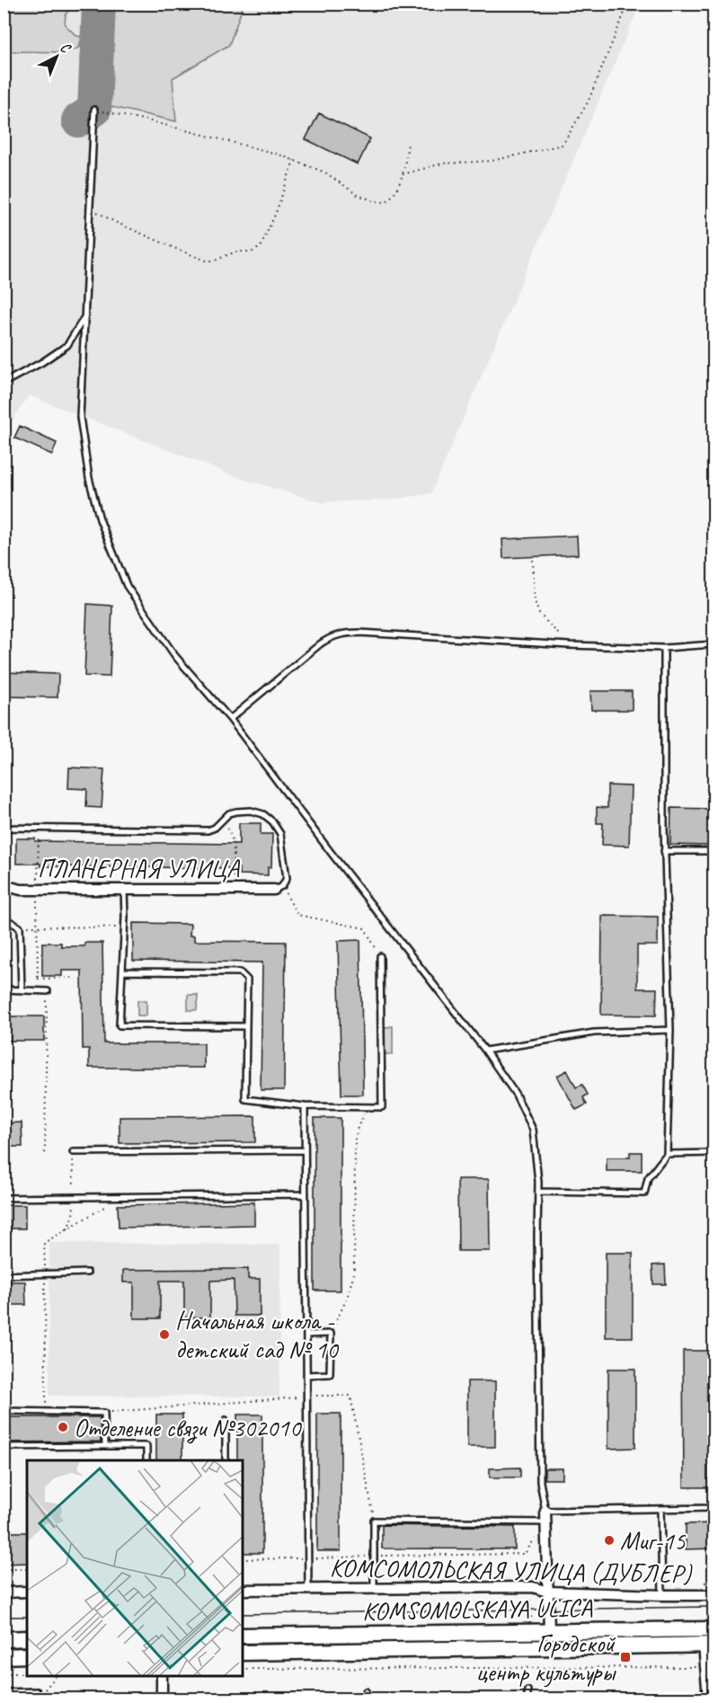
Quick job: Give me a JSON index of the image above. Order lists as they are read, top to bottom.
{
  "streets": {
    "main road": ["KOMSOMOLSKAYA ULICA"],
    "street": ["ПЛАНЕРНАЯ УЛИЦА", "КОМСОМОЛЬСКАЯ УЛИЦА (ДУБЛЕР)"]
  },
  "places": {
    "other": ["Начальная школа - детский сад № 10", "Отделение связи №302010", "Миг-15"],
    "transit": ["Городской центр культуры"]
  },
  "north": "top right"
}
